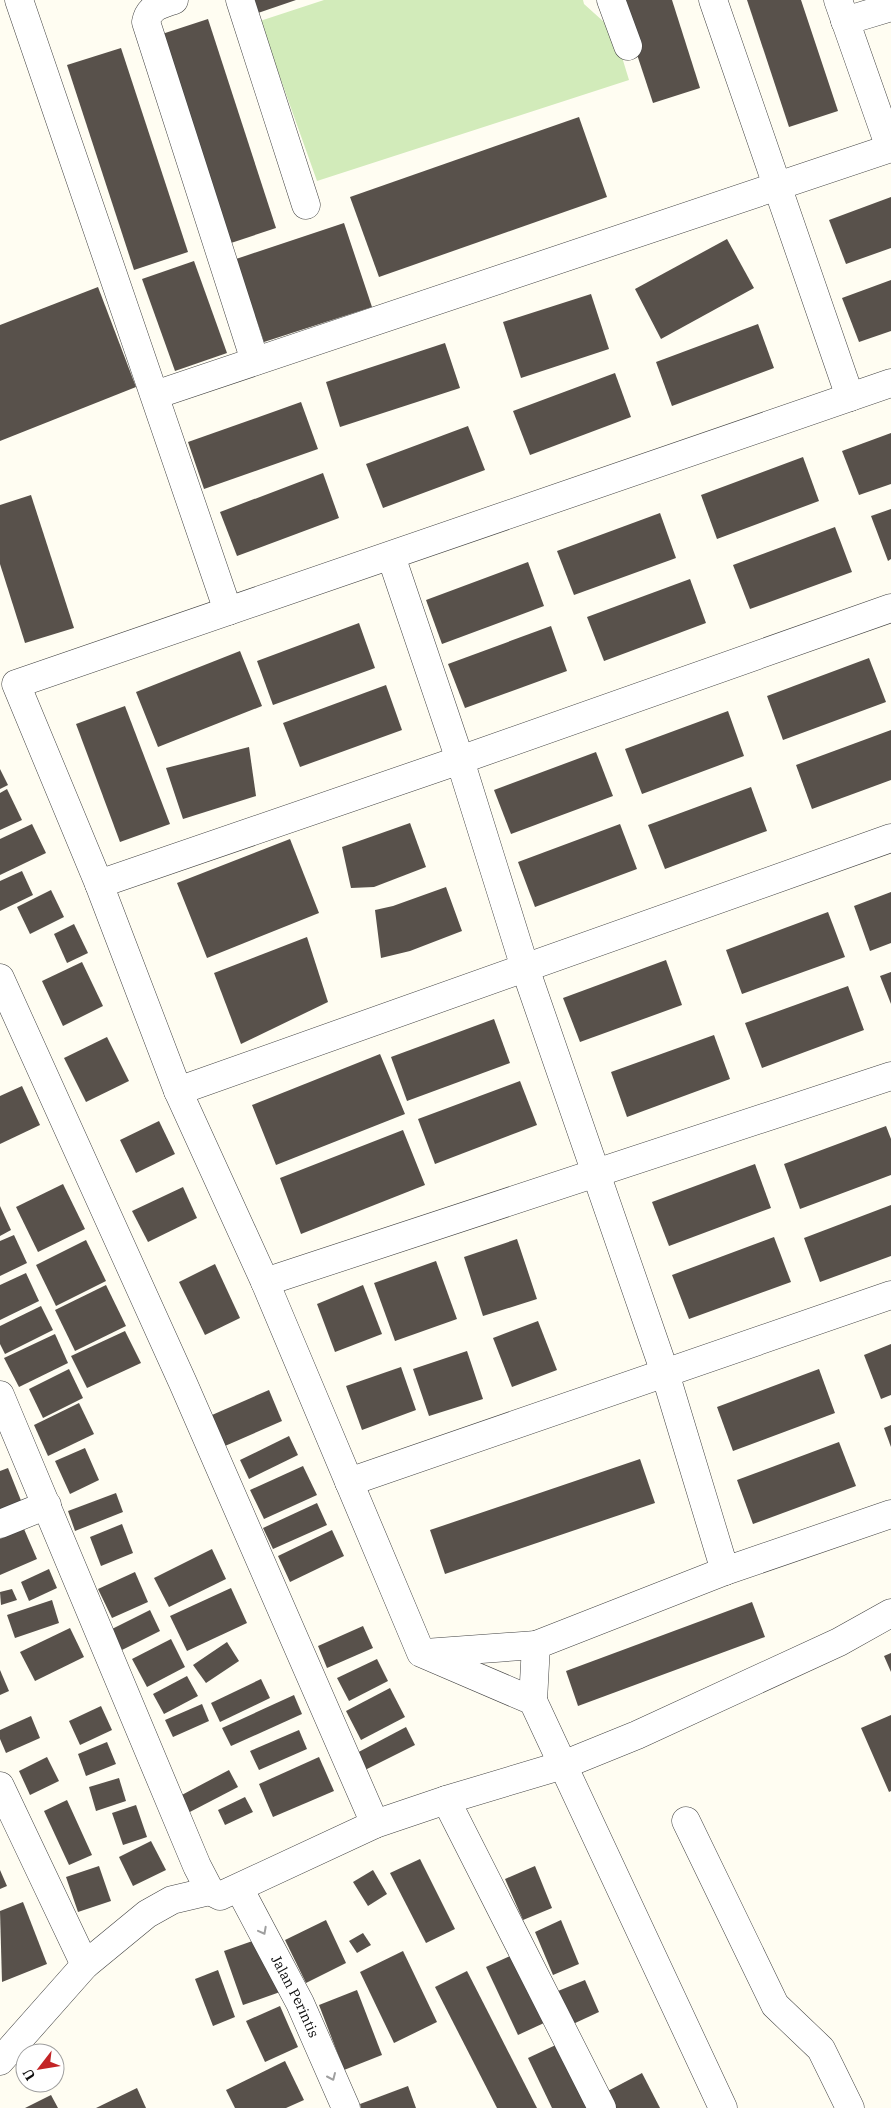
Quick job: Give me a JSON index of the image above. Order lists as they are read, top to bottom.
{
  "streets": {
    "street": ["Jalan Perintis"]
  },
  "north": "bottom left"
}
